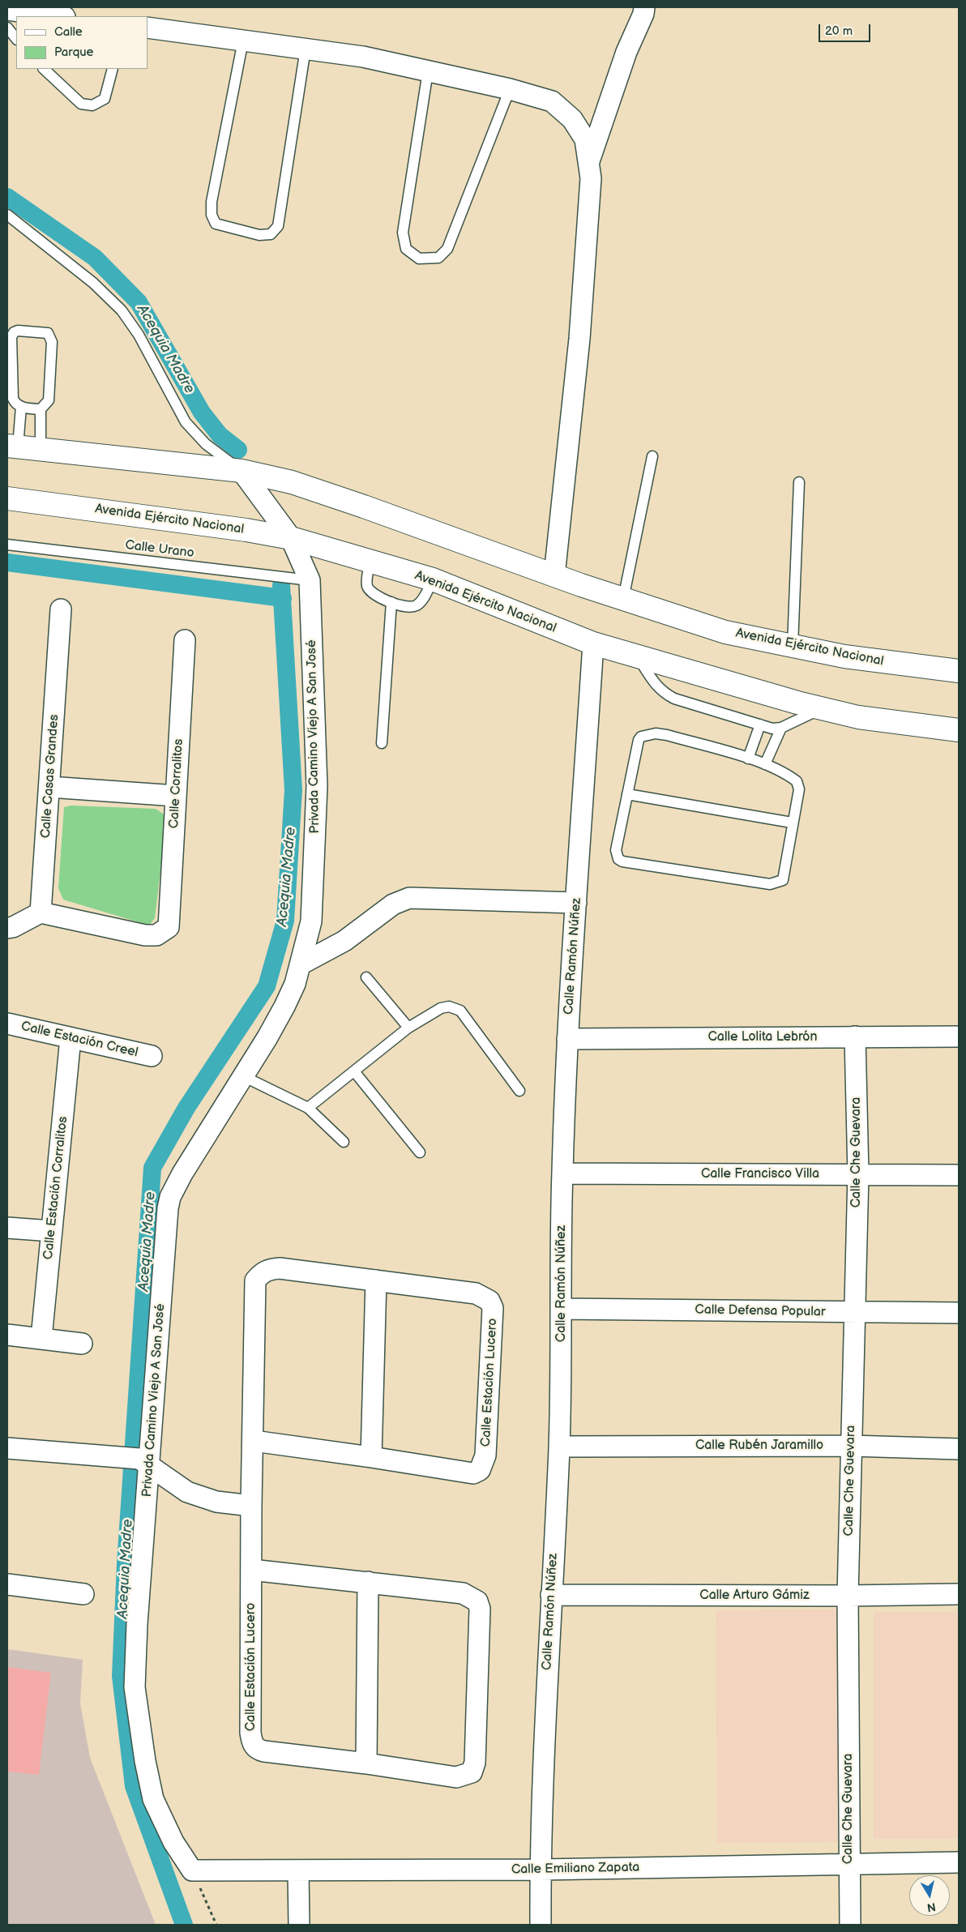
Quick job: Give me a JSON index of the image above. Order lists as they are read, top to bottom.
{
  "streets": {
    "main road": ["Avenida Ejército Nacional"],
    "street": [
      "Privada Camino Viejo A San José",
      "Calle Casas Grandes",
      "Calle Corralitos",
      "Calle Ramón Núñez",
      "Calle Lolita Lebrón",
      "Calle Estación Creel",
      "Calle Che Guevara",
      "Calle Francisco Villa",
      "Calle Estación Corralitos",
      "Calle Defensa Popular",
      "Calle Estación Lucero",
      "Calle Rubén Jaramillo",
      "Calle Arturo Gámiz",
      "Calle Emiliano Zapata"
    ],
    "lane": ["Calle Urano"]
  },
  "crossings": [
    ["Avenida Ejército Nacional", "Privada Camino Viejo A San José"],
    ["Avenida Ejército Nacional", "Calle Ramón Núñez"],
    ["Calle Urano", "Privada Camino Viejo A San José"],
    ["Privada Camino Viejo A San José", "Calle Emiliano Zapata"],
    ["Calle Casas Grandes", "Calle Corralitos"],
    ["Calle Ramón Núñez", "Calle Lolita Lebrón"],
    ["Calle Ramón Núñez", "Calle Francisco Villa"],
    ["Calle Ramón Núñez", "Calle Defensa Popular"],
    ["Calle Ramón Núñez", "Calle Rubén Jaramillo"],
    ["Calle Ramón Núñez", "Calle Arturo Gámiz"],
    ["Calle Ramón Núñez", "Calle Emiliano Zapata"],
    ["Calle Lolita Lebrón", "Calle Che Guevara"],
    ["Calle Estación Creel", "Calle Estación Corralitos"],
    ["Calle Che Guevara", "Calle Francisco Villa"],
    ["Calle Che Guevara", "Calle Defensa Popular"],
    ["Calle Che Guevara", "Calle Rubén Jaramillo"],
    ["Calle Che Guevara", "Calle Arturo Gámiz"],
    ["Calle Che Guevara", "Calle Emiliano Zapata"]
  ],
  "water": ["Acequia Madre"],
  "legend": ["Calle", "Parque"],
  "scale_bar": "20 m",
  "north": "bottom"
}
